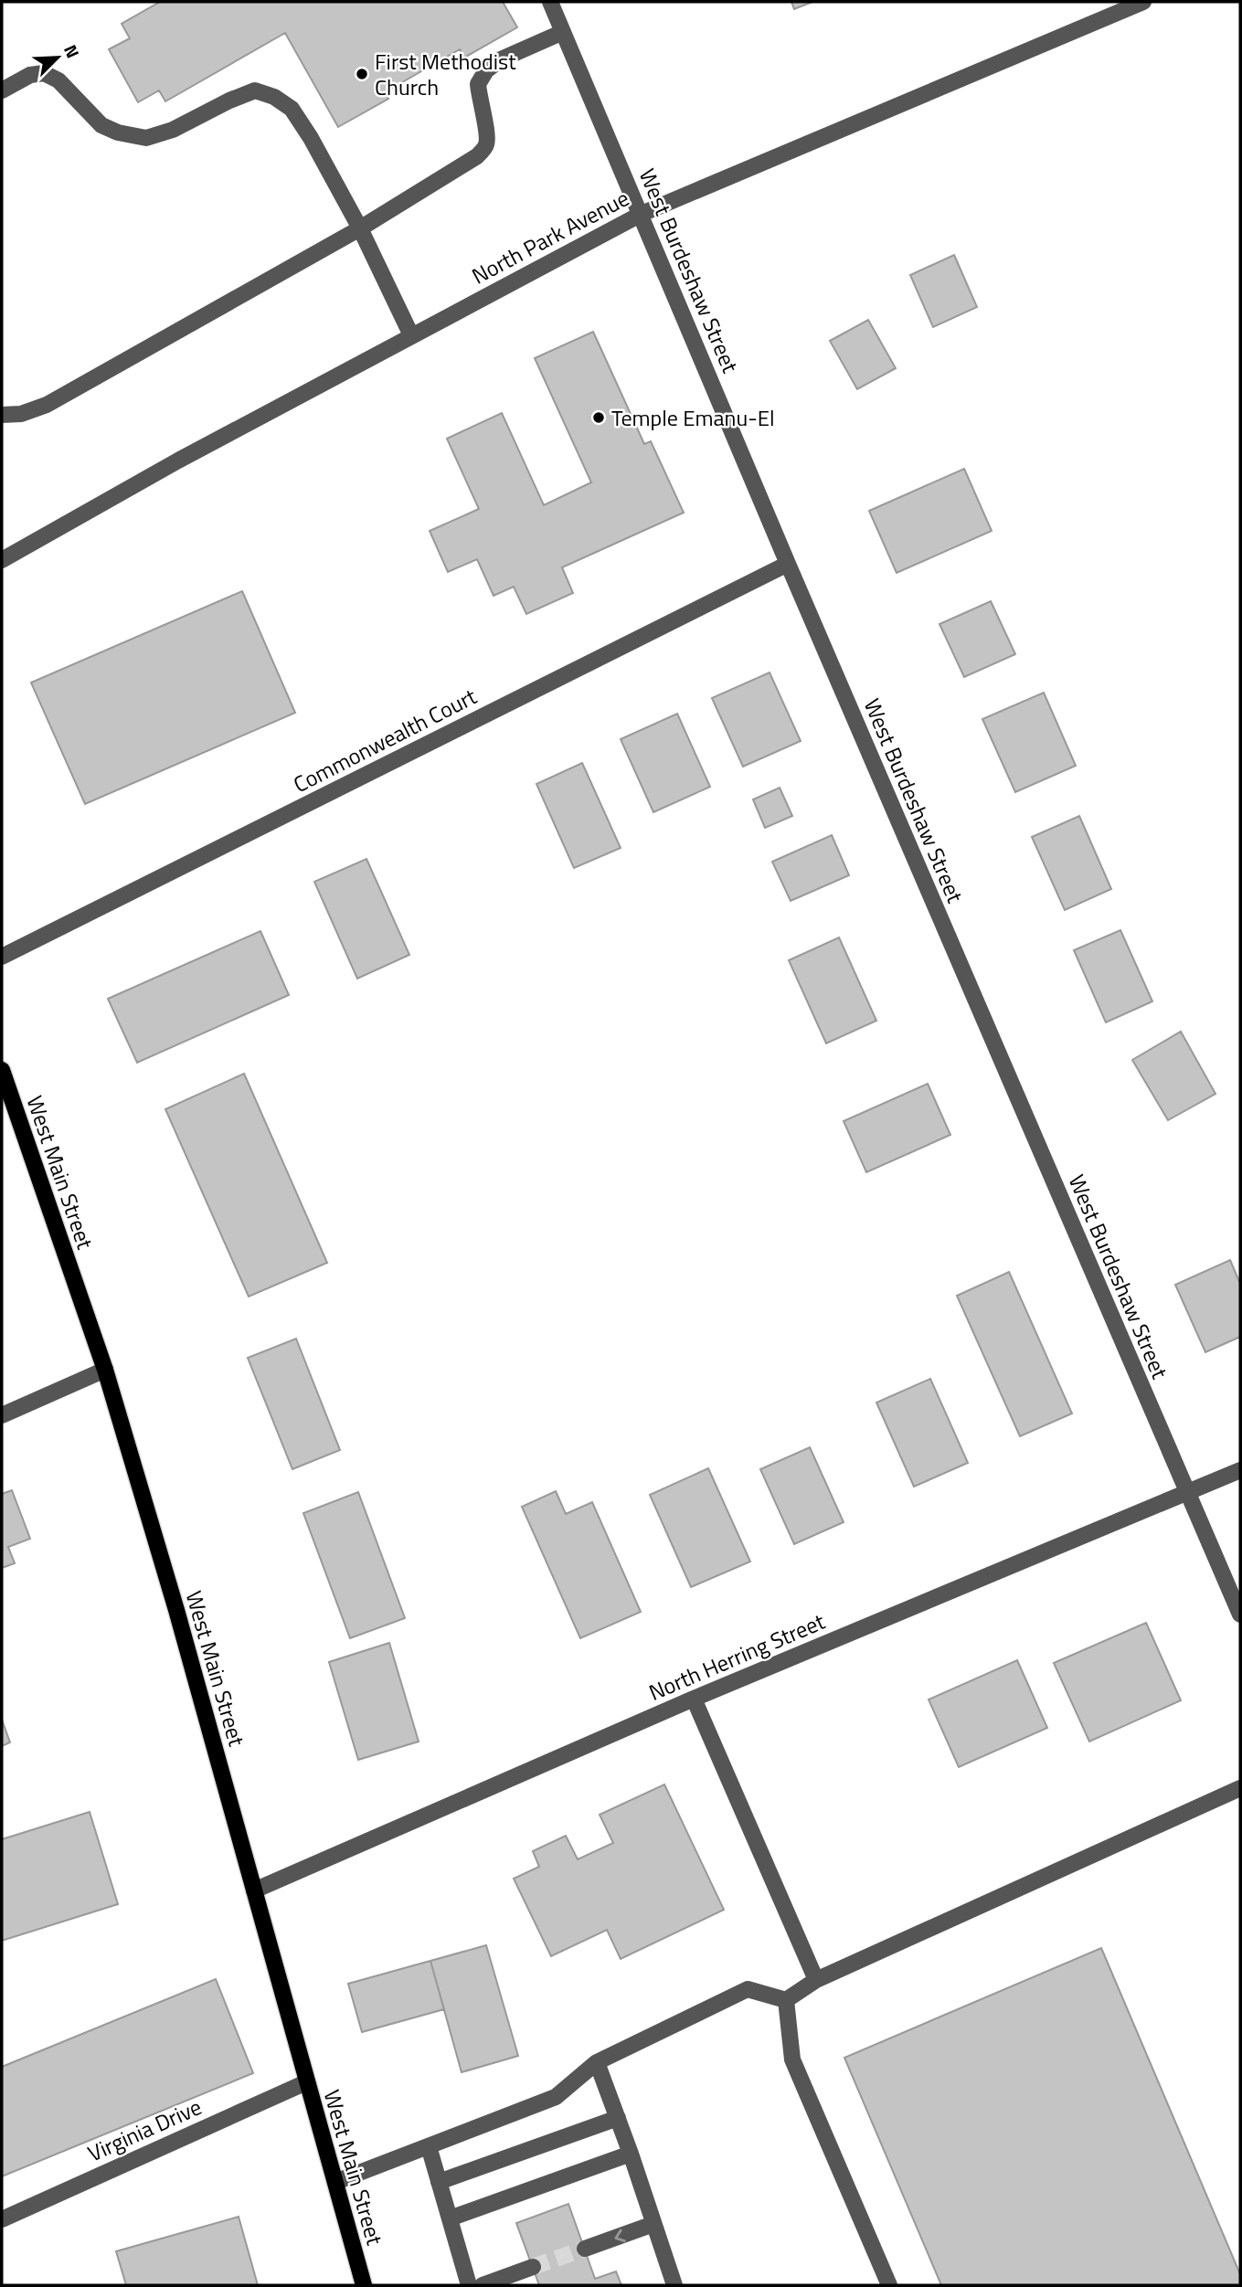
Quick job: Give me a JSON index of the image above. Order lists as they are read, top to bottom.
{
  "streets": {
    "main road": ["West Main Street"],
    "street": [
      "North Park Avenue",
      "West Burdeshaw Street",
      "Commonwealth Court",
      "North Herring Street",
      "Virginia Drive"
    ]
  },
  "crossings": [
    ["North Park Avenue", "West Burdeshaw Street"],
    ["West Burdeshaw Street", "Commonwealth Court"],
    ["West Burdeshaw Street", "North Herring Street"],
    ["West Main Street", "North Herring Street"],
    ["West Main Street", "Virginia Drive"]
  ],
  "places": ["First Methodist Church", "Temple Emanu-El"],
  "north": "top right"
}
